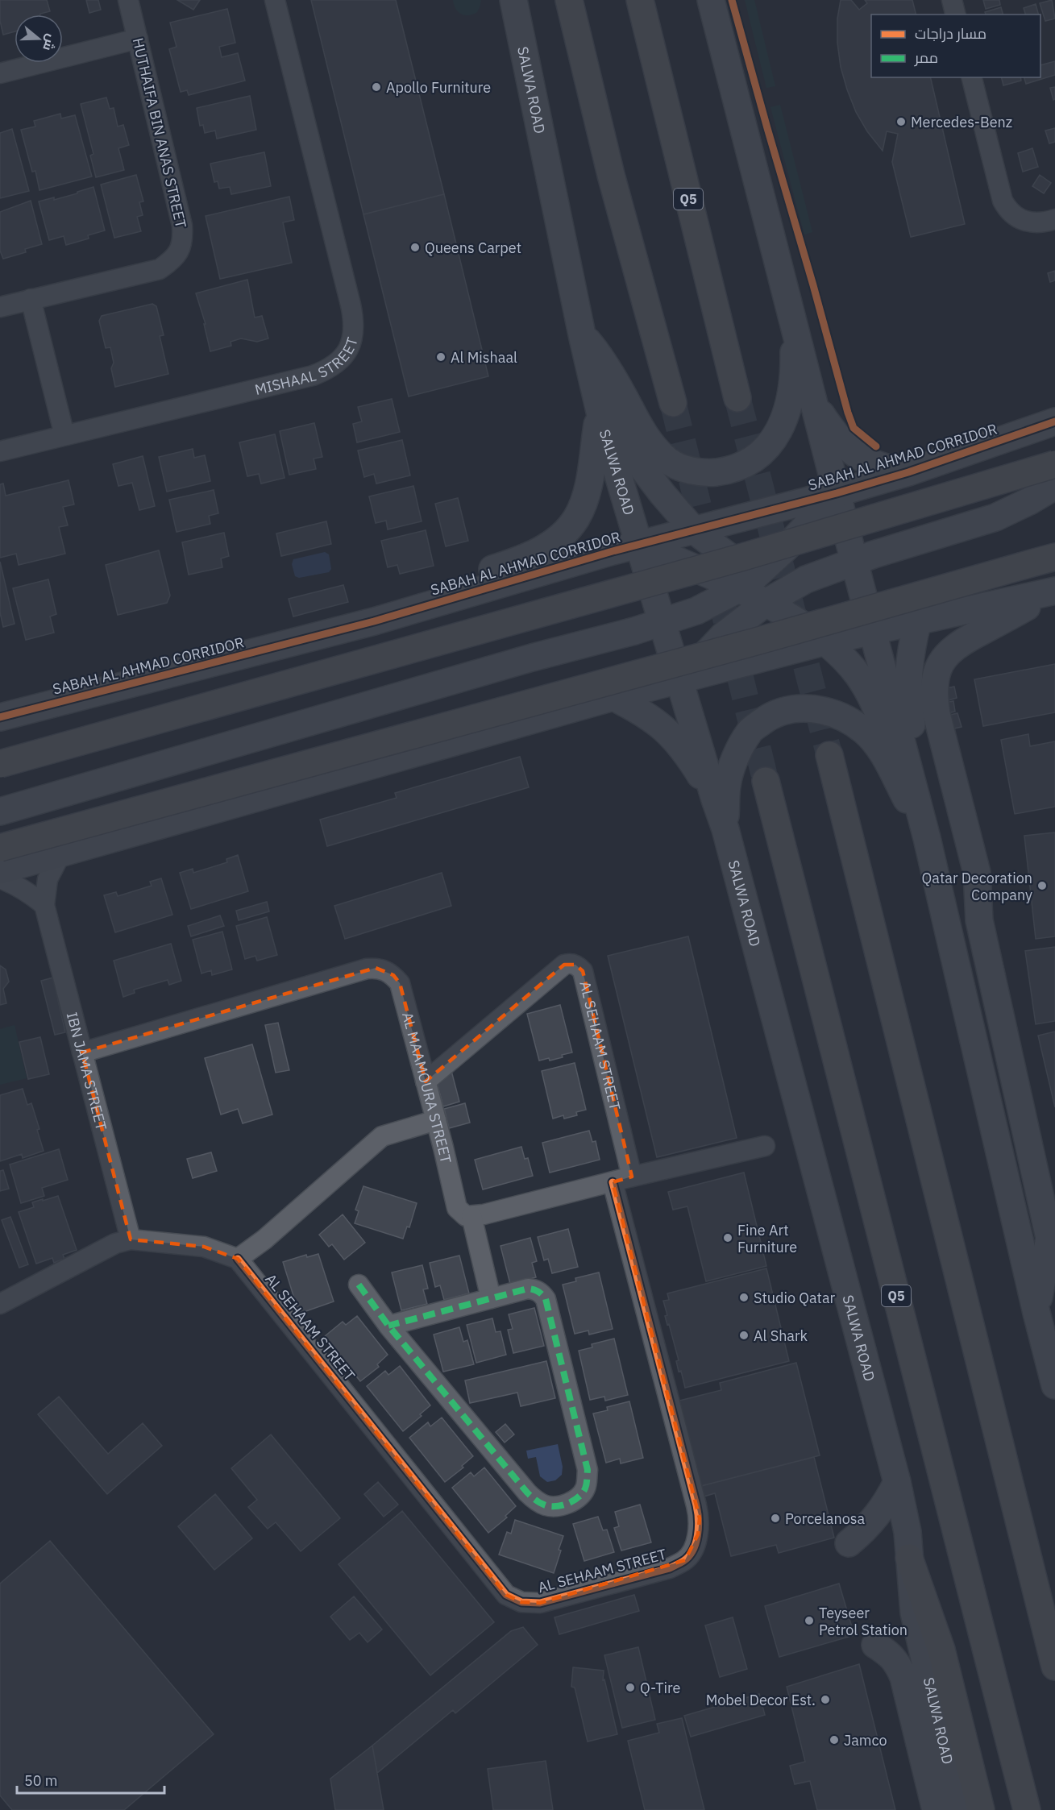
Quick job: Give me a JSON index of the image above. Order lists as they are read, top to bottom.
{
  "streets": {
    "highway": ["Q5"],
    "main road": ["SALWA ROAD", "SABAH AL AHMAD CORRIDOR"],
    "street": [
      "HUTHAIFA BIN ANAS STREET",
      "MISHAAL STREET",
      "AL SEHAAM STREET",
      "IBN JAMA STREET",
      "AL MAAMOURA STREET"
    ]
  },
  "crossings": [
    ["SALWA ROAD", "SABAH AL AHMAD CORRIDOR"],
    ["AL SEHAAM STREET", "AL MAAMOURA STREET"],
    ["IBN JAMA STREET", "AL MAAMOURA STREET"]
  ],
  "places": [
    "Apollo Furniture",
    "Mercedes-Benz",
    "Queens Carpet",
    "Al Mishaal",
    "Qatar Decoration Company",
    "Fine Art Furniture",
    "Studio Qatar",
    "Al Shark",
    "Porcelanosa",
    "Teyseer Petrol Station",
    "Q-Tire",
    "Mobel Decor Est.",
    "Jamco"
  ],
  "legend": ["مسار دراجات", "ممر"],
  "scale_bar": "50 m",
  "north": "right"
}
